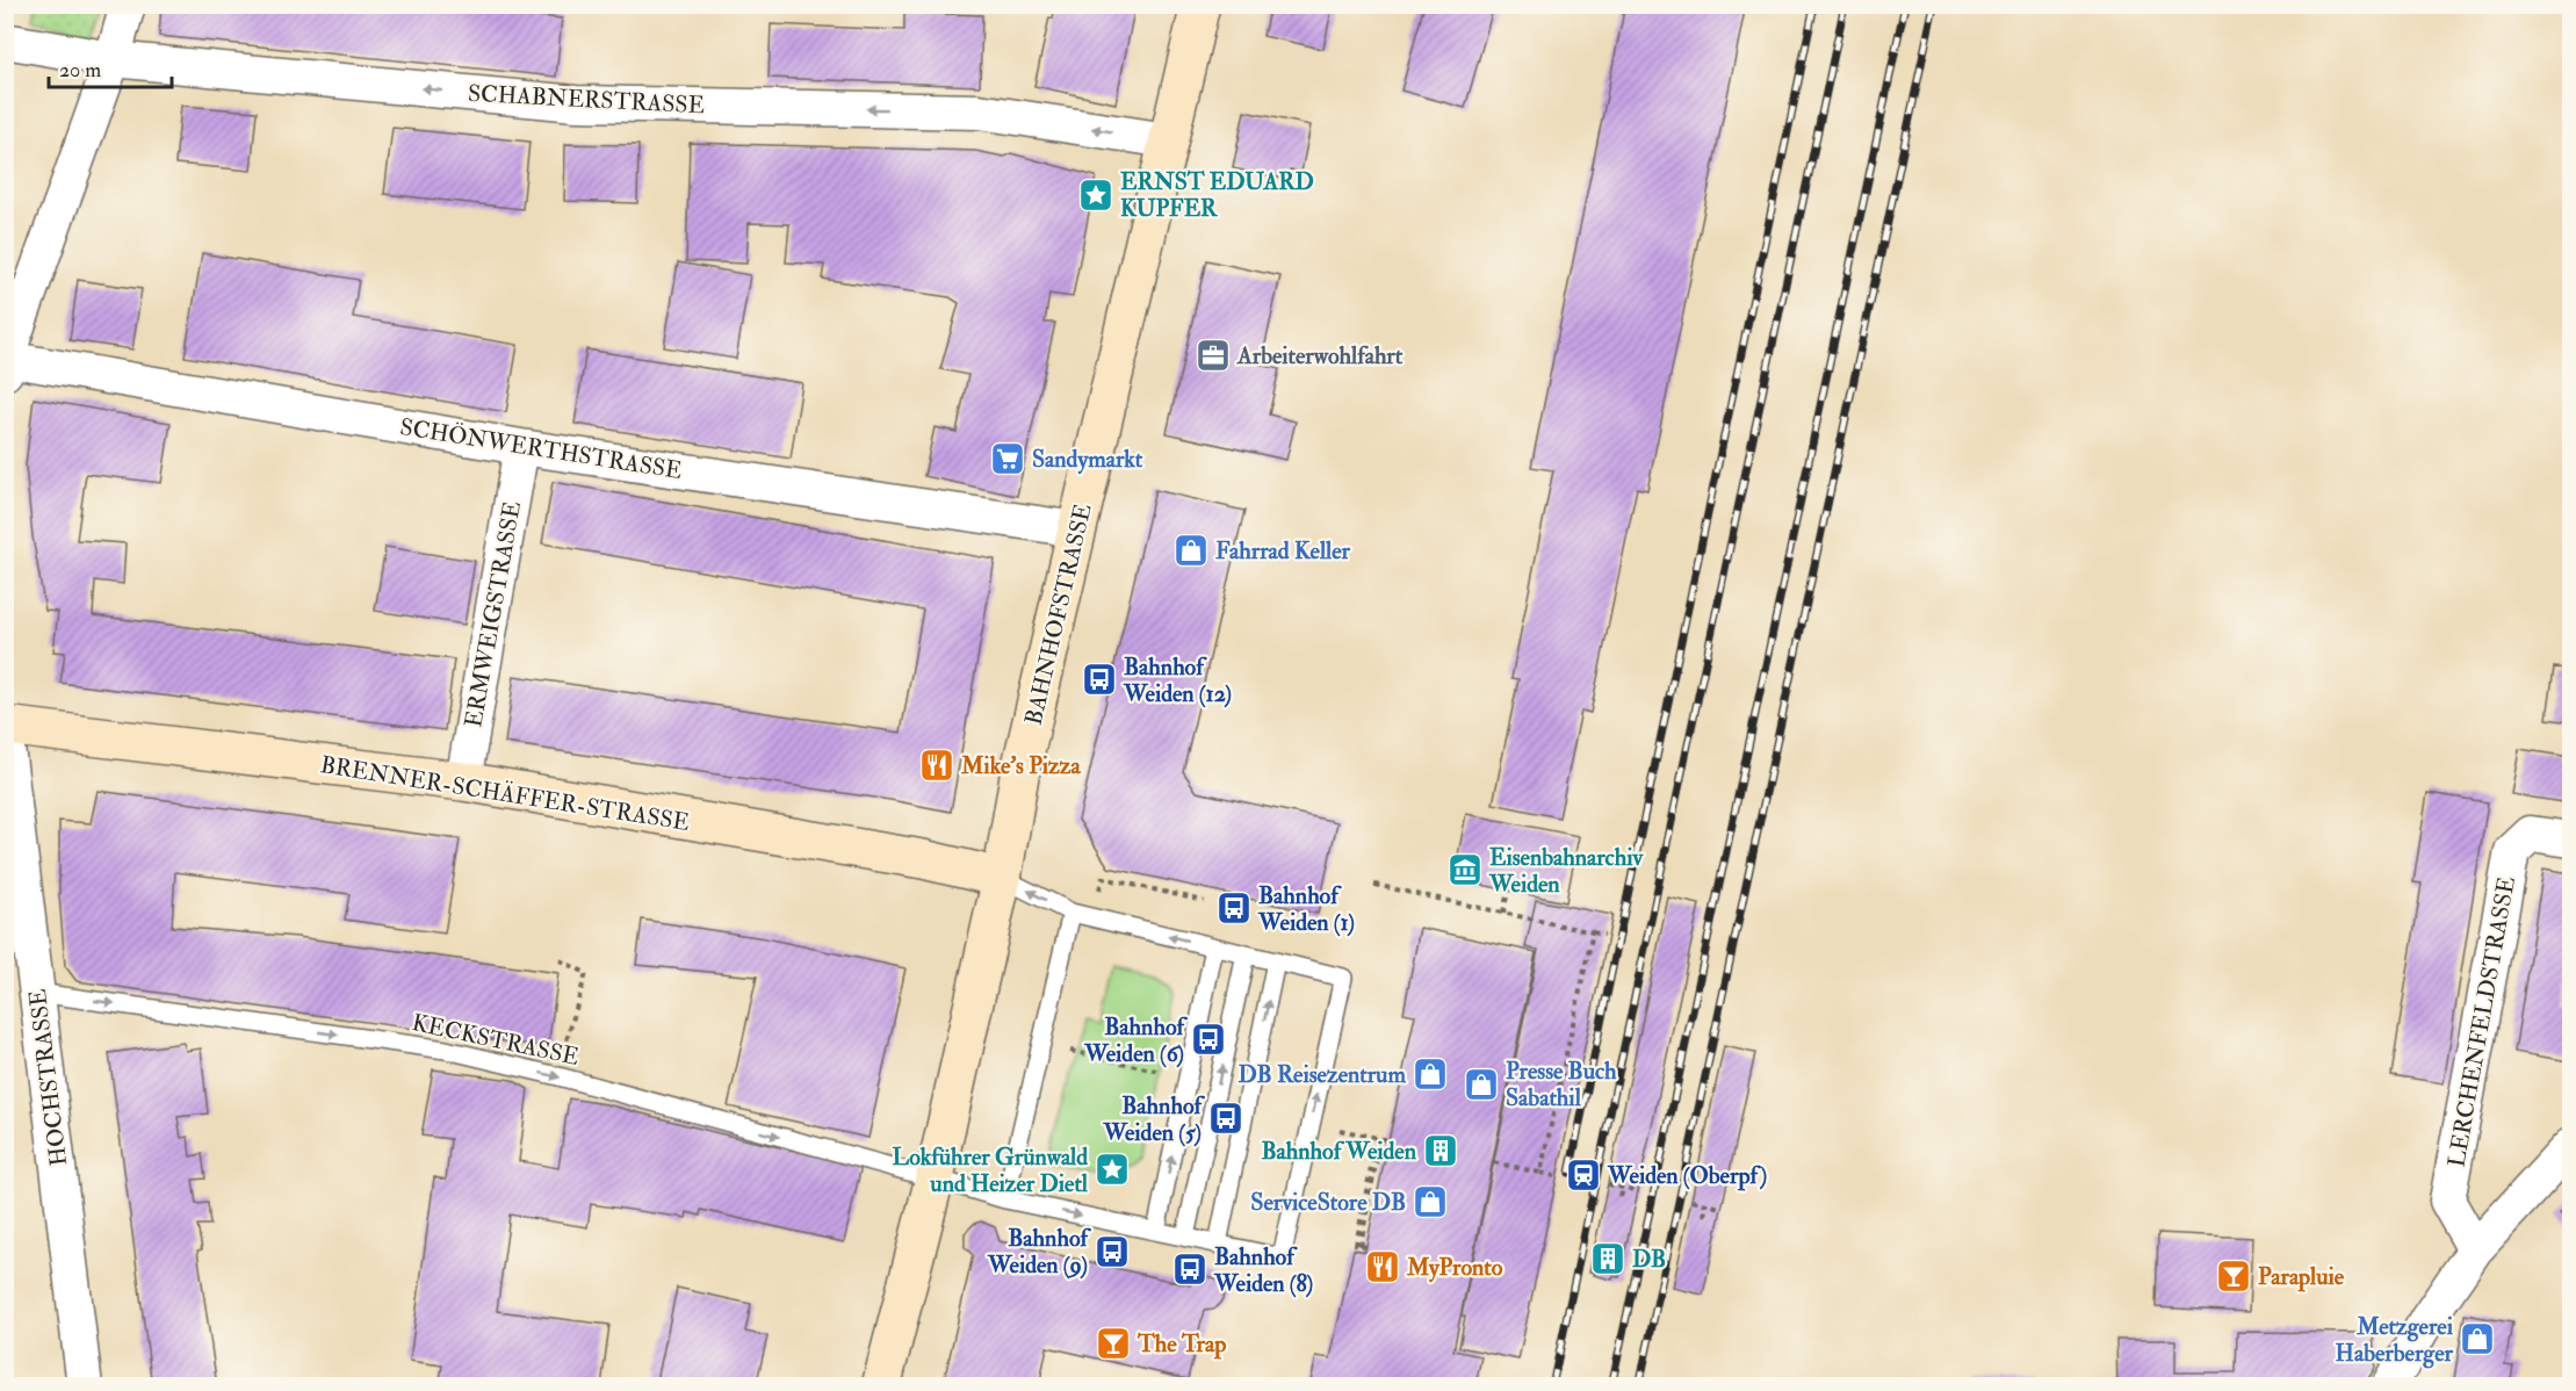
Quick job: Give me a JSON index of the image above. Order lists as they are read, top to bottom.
{
  "streets": {
    "main road": ["BAHNHOFSTRASSE", "BRENNER-SCHÄFFER-STRASSE"],
    "street": [
      "SCHABNERSTRASSE",
      "SCHÖNWERTHSTRASSE",
      "ERMWEIGSTRASSE",
      "LERCHENFELDSTRASSE",
      "HOCHSTRASSE"
    ],
    "lane": ["KECKSTRASSE"]
  },
  "crossings": [
    ["SCHABNERSTRASSE", "BAHNHOFSTRASSE"],
    ["SCHÖNWERTHSTRASSE", "ERMWEIGSTRASSE"],
    ["SCHÖNWERTHSTRASSE", "BAHNHOFSTRASSE"],
    ["ERMWEIGSTRASSE", "BRENNER-SCHÄFFER-STRASSE"],
    ["BAHNHOFSTRASSE", "BRENNER-SCHÄFFER-STRASSE"],
    ["BAHNHOFSTRASSE", "KECKSTRASSE"],
    ["BRENNER-SCHÄFFER-STRASSE", "HOCHSTRASSE"],
    ["KECKSTRASSE", "HOCHSTRASSE"]
  ],
  "one_way": ["SCHABNERSTRASSE", "KECKSTRASSE"],
  "places": {
    "place": ["ERNST EDUARD KUPFER", "Lokführer Grünwald und Heizer Dietl"],
    "office": ["Arbeiterwohlfahrt"],
    "supermarket": ["Sandymarkt"],
    "shop": [
      "Fahrrad Keller",
      "DB Reisezentrum",
      "Presse Buch Sabathil",
      "ServiceStore DB",
      "Metzgerei Haberberger"
    ],
    "bus stop": [
      "Bahnhof Weiden (12)",
      "Bahnhof Weiden (1)",
      "Bahnhof Weiden (6)",
      "Bahnhof Weiden (5)",
      "Bahnhof Weiden (9)",
      "Bahnhof Weiden (8)"
    ],
    "restaurant": ["Mike's Pizza", "MyPronto"],
    "museum": ["Eisenbahnarchiv Weiden"],
    "building": ["Bahnhof Weiden", "DB"],
    "station": ["Weiden (Oberpf)"],
    "bar": ["Parapluie", "The Trap"]
  },
  "scale_bar": "20 m"
}
